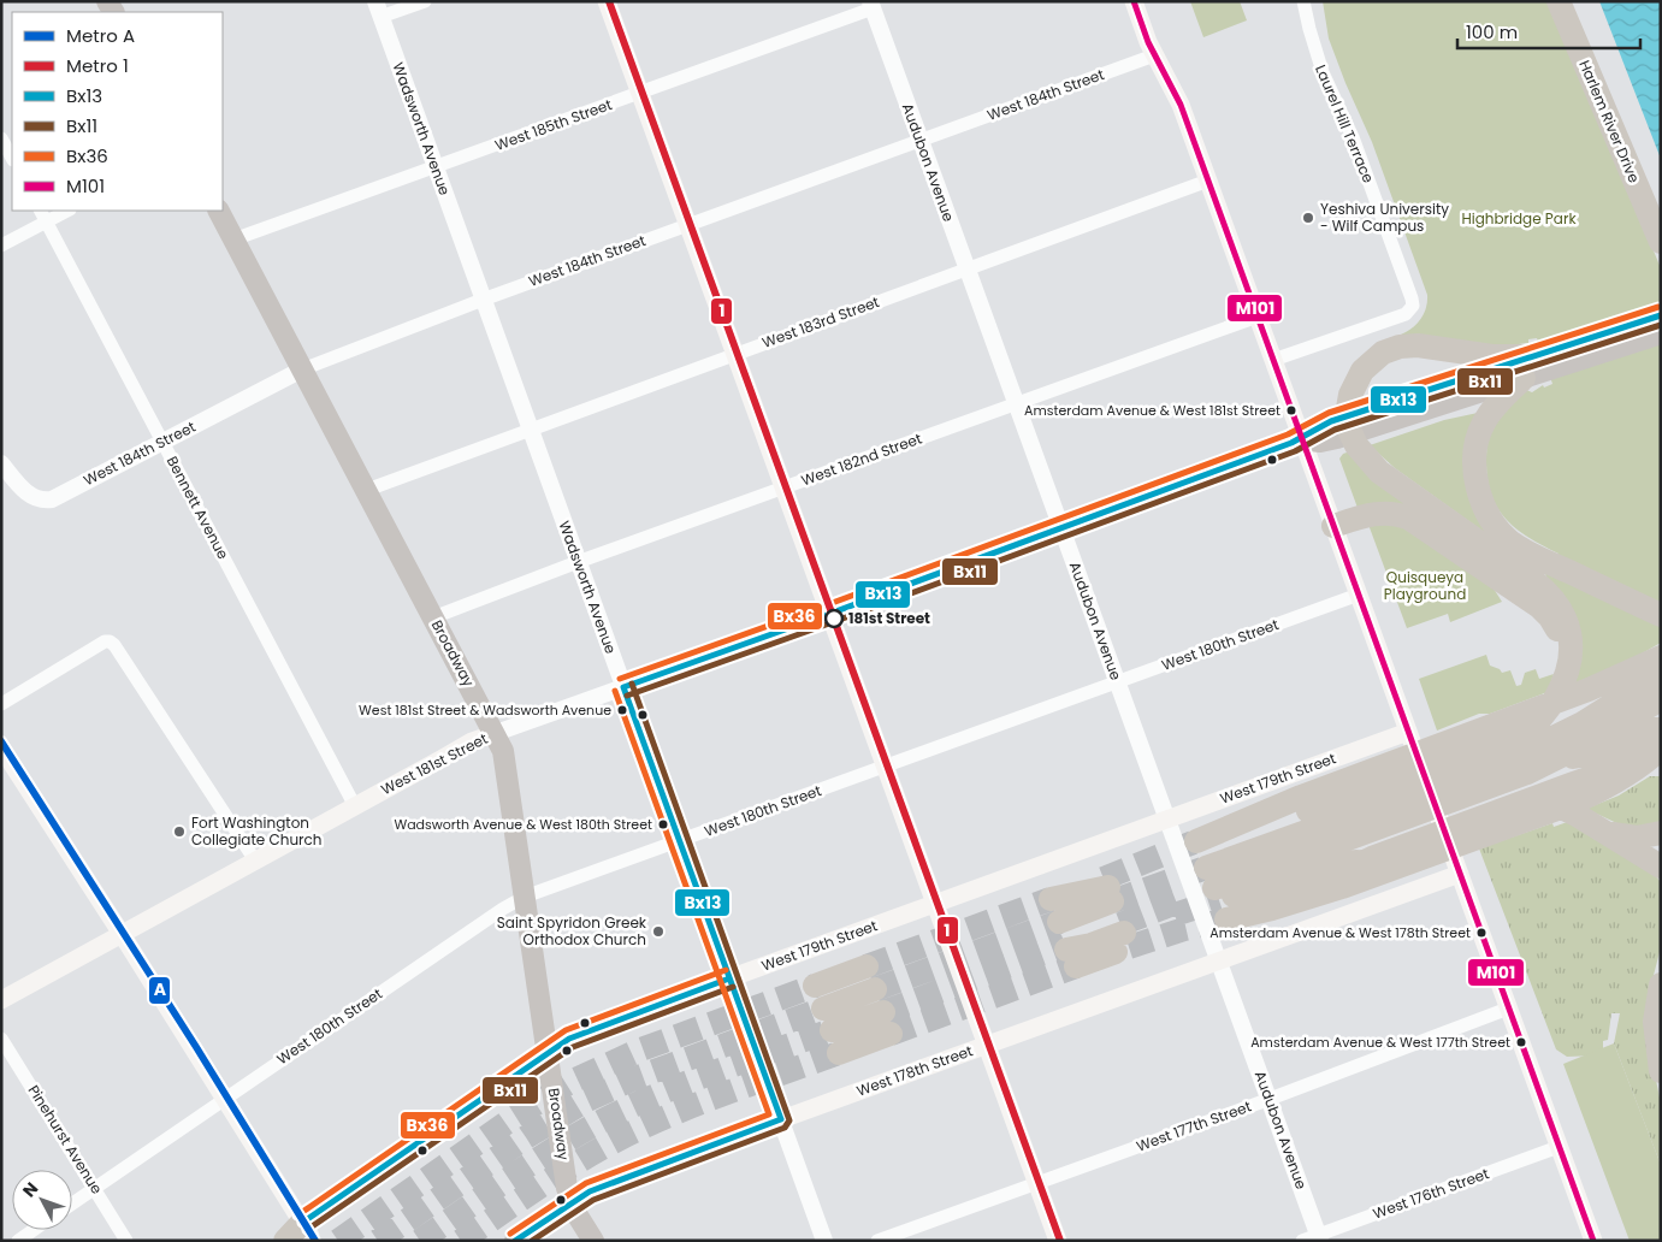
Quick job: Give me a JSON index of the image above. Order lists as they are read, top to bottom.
{
  "streets": {
    "highway": ["Harlem River Drive"],
    "main road": [
      "Broadway",
      "West 181st Street",
      "West 179th Street",
      "West 178th Street"
    ],
    "street": [
      "West 184th Street",
      "Laurel Hill Terrace",
      "West 185th Street",
      "Wadsworth Avenue",
      "Audubon Avenue",
      "West 183rd Street",
      "West 182nd Street",
      "Bennett Avenue",
      "West 180th Street",
      "West 177th Street",
      "Pinehurst Avenue",
      "West 176th Street"
    ]
  },
  "crossings": [
    ["West 184th Street", "Wadsworth Avenue"],
    ["West 184th Street", "Audubon Avenue"],
    ["West 184th Street", "Bennett Avenue"],
    ["West 184th Street", "Broadway"],
    ["West 185th Street", "Wadsworth Avenue"],
    ["West 185th Street", "Audubon Avenue"],
    ["West 185th Street", "Broadway"],
    ["Wadsworth Avenue", "West 183rd Street"],
    ["Wadsworth Avenue", "West 182nd Street"],
    ["Wadsworth Avenue", "West 180th Street"],
    ["Wadsworth Avenue", "West 181st Street"],
    ["Wadsworth Avenue", "West 179th Street"],
    ["Wadsworth Avenue", "West 178th Street"],
    ["Audubon Avenue", "West 183rd Street"],
    ["Audubon Avenue", "West 182nd Street"],
    ["Audubon Avenue", "West 180th Street"],
    ["Audubon Avenue", "West 181st Street"],
    ["Audubon Avenue", "West 179th Street"],
    ["Audubon Avenue", "West 178th Street"],
    ["Audubon Avenue", "West 177th Street"],
    ["Audubon Avenue", "West 176th Street"],
    ["West 183rd Street", "Broadway"],
    ["West 182nd Street", "Broadway"],
    ["Bennett Avenue", "West 181st Street"],
    ["West 180th Street", "Broadway"],
    ["West 180th Street", "Pinehurst Avenue"],
    ["Broadway", "West 181st Street"],
    ["Broadway", "West 179th Street"],
    ["Broadway", "West 178th Street"]
  ],
  "parks": ["Highbridge Park", "Quisqueya Playground"],
  "places": [
    "Yeshiva University - Wilf Campus",
    "Amsterdam Avenue & West 181st Street",
    "181st Street",
    "West 181st Street & Wadsworth Avenue",
    "Wadsworth Avenue & West 180th Street",
    "Fort Washington Collegiate Church",
    "Saint Spyridon Greek Orthodox Church",
    "Amsterdam Avenue & West 178th Street",
    "Amsterdam Avenue & West 177th Street"
  ],
  "lines": [
    "metro line 1",
    "transit line M101",
    "transit line Bx36",
    "transit line Bx13",
    "transit line Bx11",
    "metro line A"
  ],
  "legend": [
    "Metro A",
    "Metro 1",
    "Bx13",
    "Bx11",
    "Bx36",
    "M101"
  ],
  "scale_bar": "100 m",
  "north": "top left"
}
